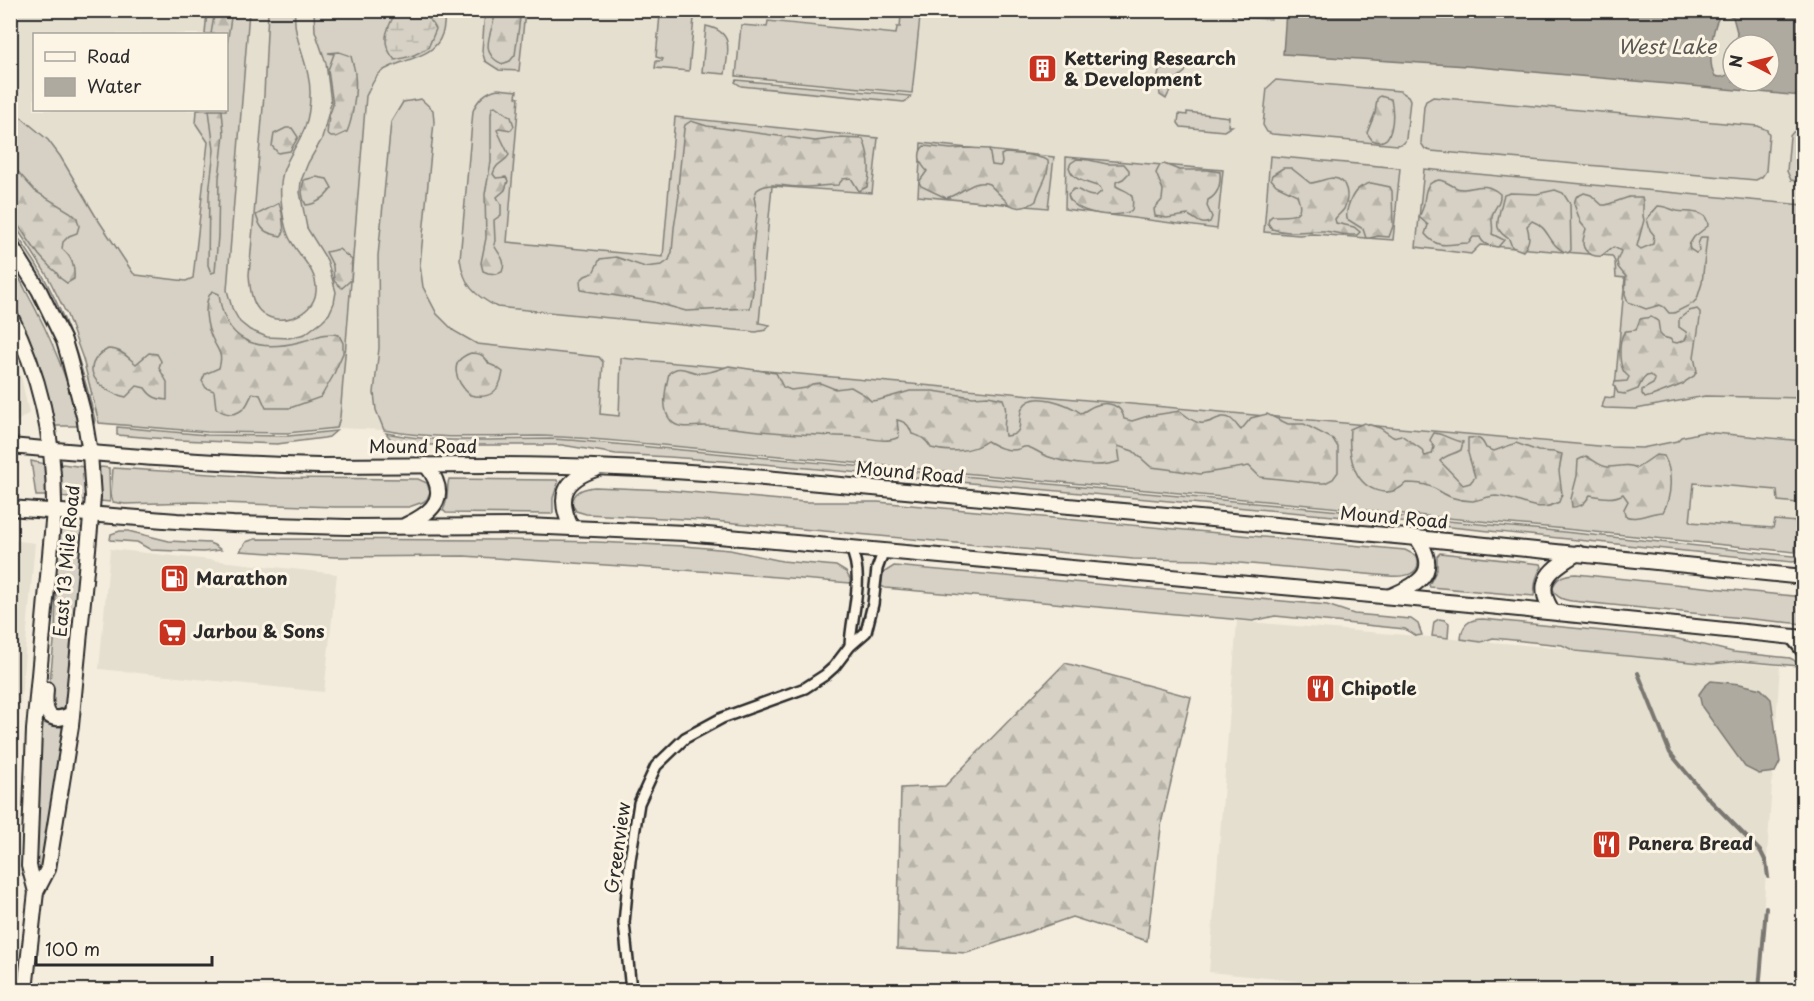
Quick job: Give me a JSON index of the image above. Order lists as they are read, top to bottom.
{
  "streets": {
    "main road": ["Mound Road", "East 13 Mile Road"],
    "street": ["Greenview"]
  },
  "crossings": [
    ["Mound Road", "East 13 Mile Road"]
  ],
  "water": ["West Lake"],
  "places": {
    "building": ["Kettering Research & Development"],
    "fuel station": ["Marathon"],
    "supermarket": ["Jarbou & Sons"],
    "restaurant": ["Chipotle", "Panera Bread"]
  },
  "legend": ["Road", "Water"],
  "scale_bar": "100 m",
  "north": "left"
}
